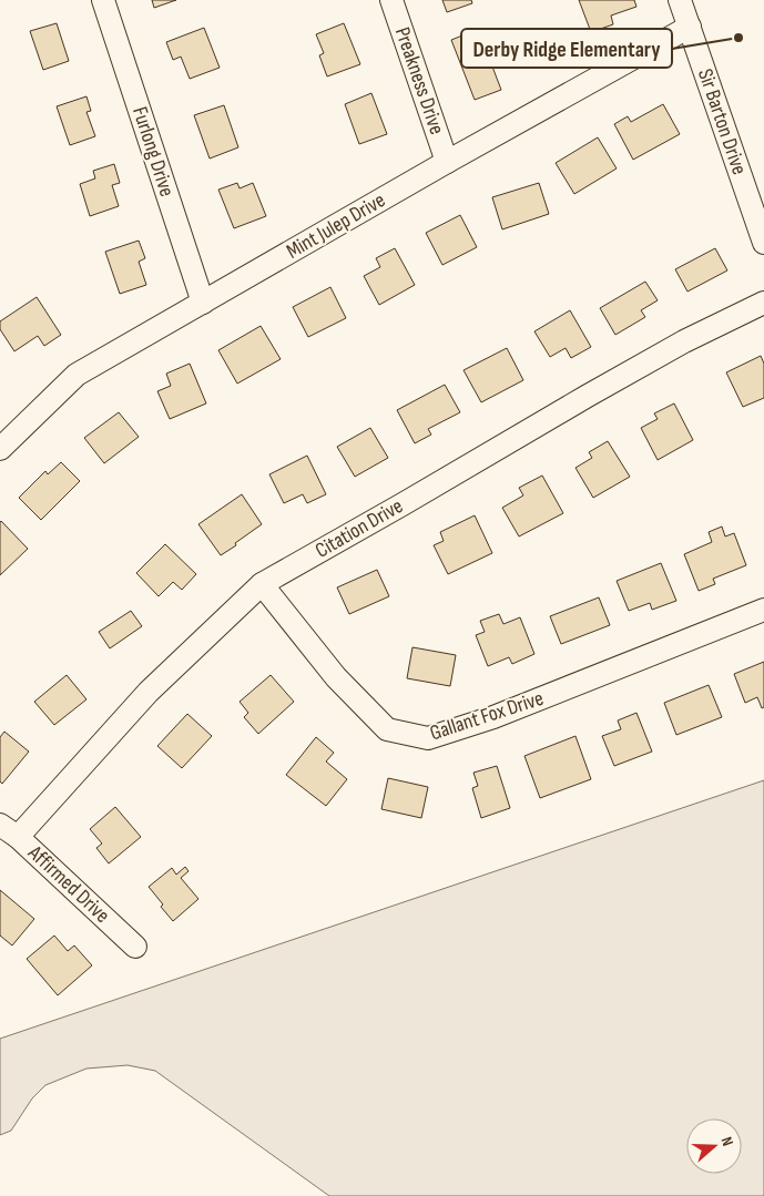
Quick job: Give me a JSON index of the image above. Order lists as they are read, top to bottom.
{
  "streets": {
    "street": [
      "Preakness Drive",
      "Sir Barton Drive",
      "Furlong Drive",
      "Mint Julep Drive",
      "Citation Drive",
      "Gallant Fox Drive",
      "Affirmed Drive"
    ]
  },
  "crossings": [
    ["Preakness Drive", "Mint Julep Drive"],
    ["Sir Barton Drive", "Mint Julep Drive"],
    ["Furlong Drive", "Mint Julep Drive"],
    ["Citation Drive", "Gallant Fox Drive"],
    ["Citation Drive", "Affirmed Drive"]
  ],
  "places": ["Derby Ridge Elementary"],
  "north": "right"
}
